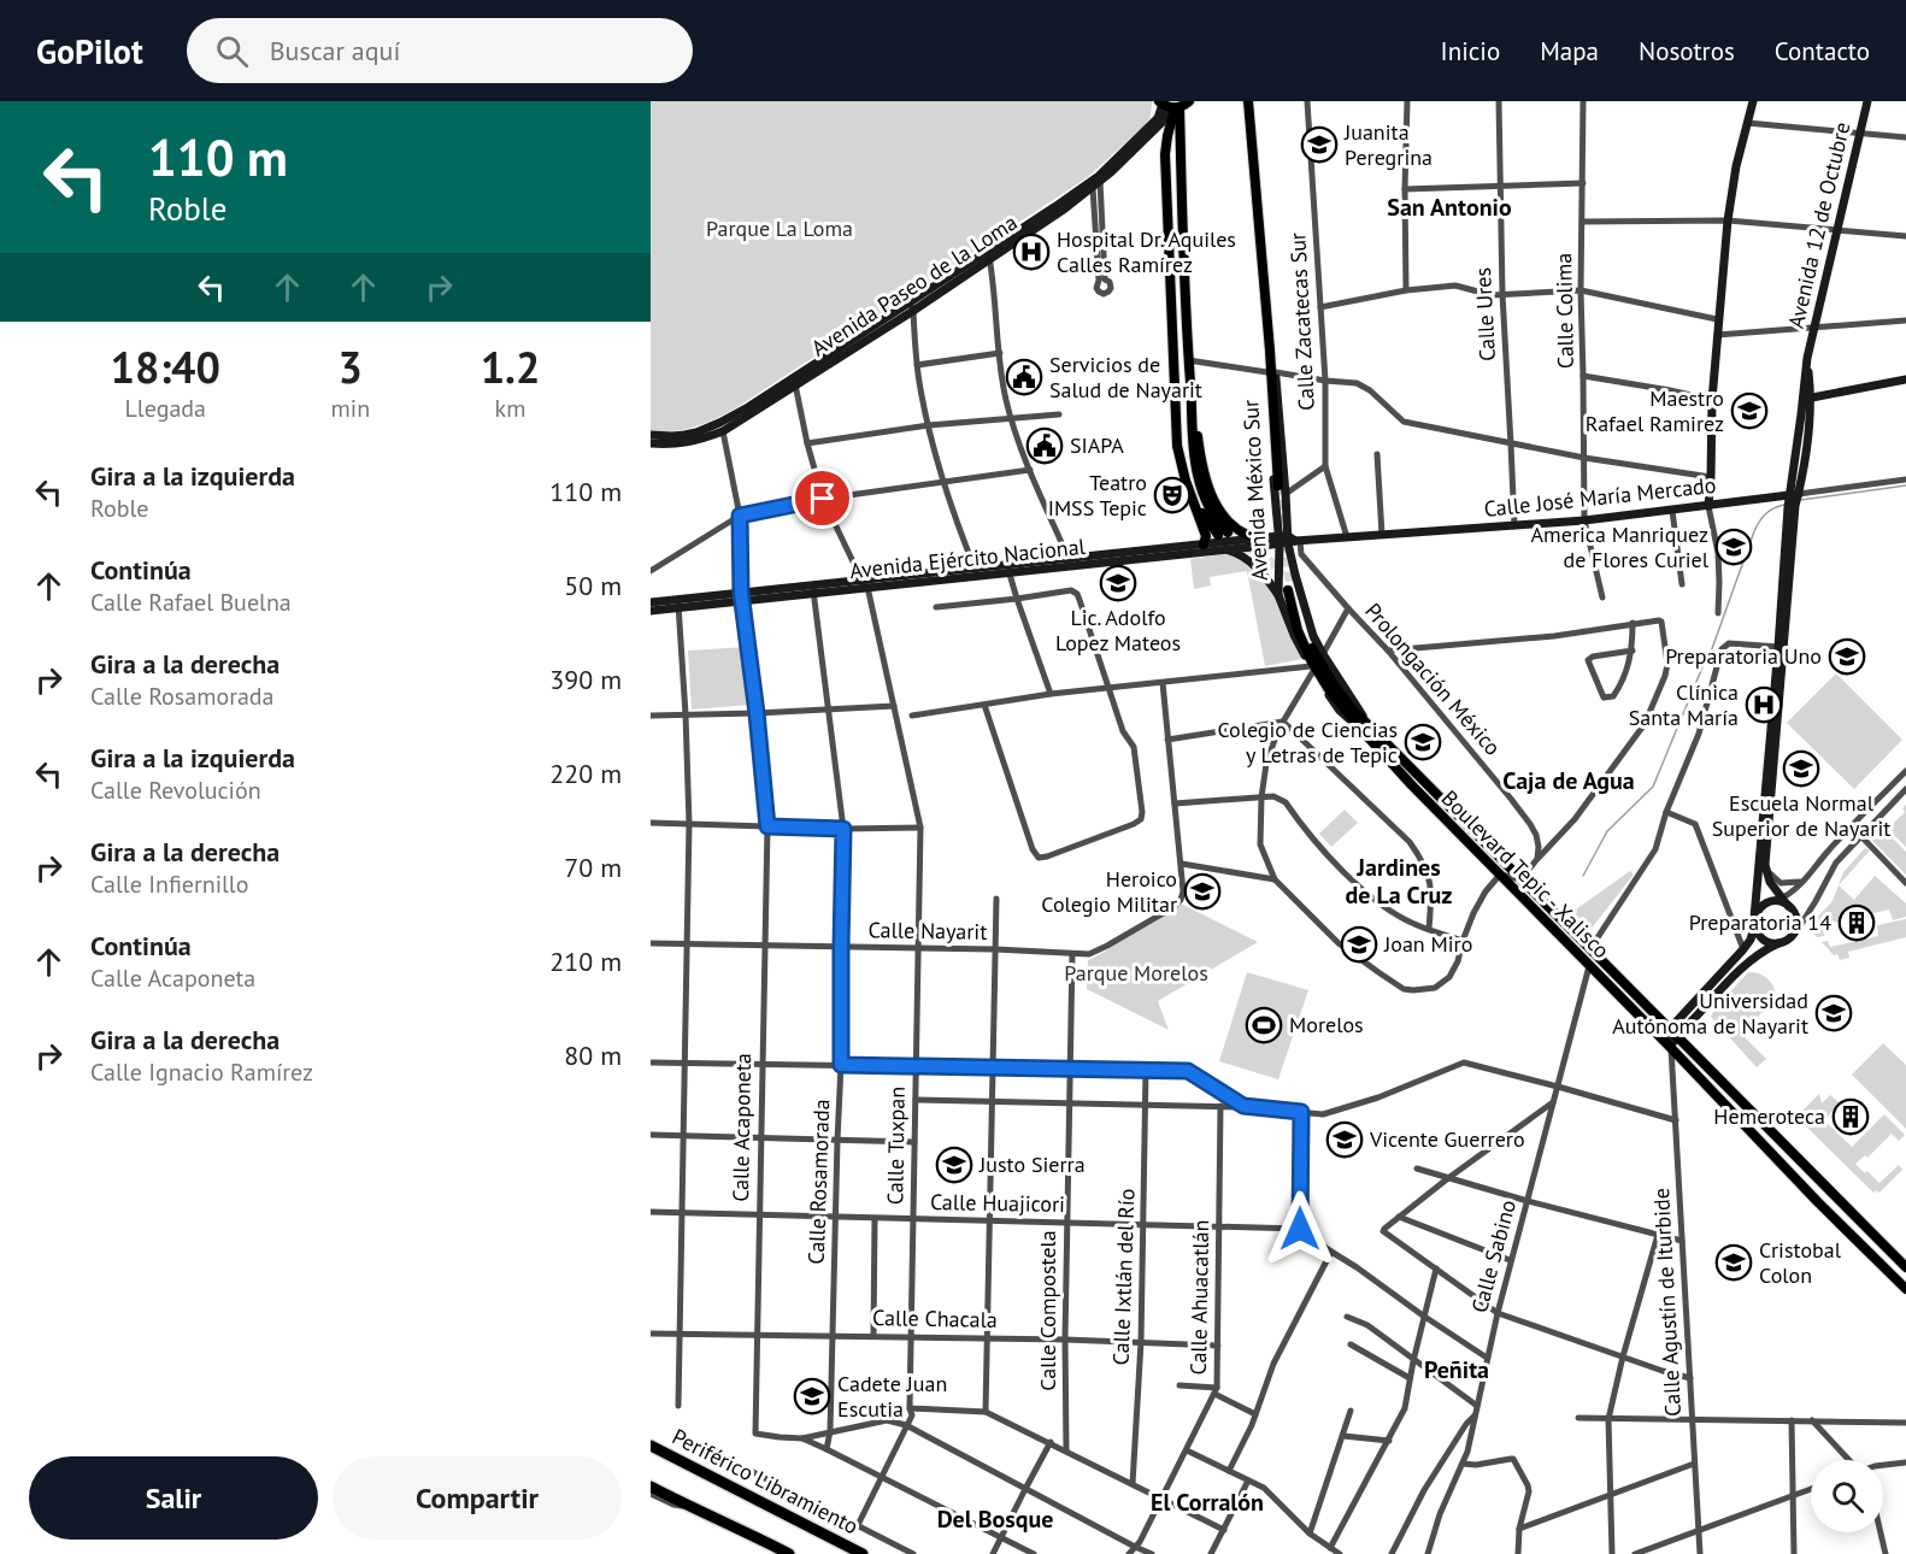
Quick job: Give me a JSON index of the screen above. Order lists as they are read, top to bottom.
{
  "streets": {
    "highway": ["Periférico Libramiento"],
    "main road": [
      "Avenida 12 de Octubre",
      "Avenida Paseo de la Loma",
      "Avenida México Sur",
      "Calle José María Mercado",
      "Avenida Ejército Nacional",
      "Boulevard Tepic - Xalisco"
    ],
    "street": [
      "Calle Colima",
      "Calle Ures",
      "Calle Zacatecas Sur",
      "Prolongación México",
      "Calle Nayarit",
      "Calle Acaponeta",
      "Calle Tuxpan",
      "Calle Rosamorada",
      "Calle Huajicori",
      "Calle Sabino",
      "Calle Ixtlán del Río",
      "Calle Ahuacatlán",
      "Calle Agustín de Iturbide",
      "Calle Compostela",
      "Calle Chacala"
    ]
  },
  "crossings": [
    ["Avenida 12 de Octubre", "Calle José María Mercado"],
    ["Avenida 12 de Octubre", "Boulevard Tepic - Xalisco"],
    ["Avenida Paseo de la Loma", "Calle Tuxpan"],
    ["Calle Colima", "Calle José María Mercado"],
    ["Calle Ures", "Calle José María Mercado"],
    ["Calle Zacatecas Sur", "Calle José María Mercado"],
    ["Avenida México Sur", "Calle José María Mercado"],
    ["Avenida México Sur", "Avenida Ejército Nacional"],
    ["Avenida México Sur", "Prolongación México"],
    ["Avenida México Sur", "Boulevard Tepic - Xalisco"],
    ["Calle José María Mercado", "Avenida Ejército Nacional"],
    ["Calle José María Mercado", "Prolongación México"],
    ["Avenida Ejército Nacional", "Prolongación México"],
    ["Avenida Ejército Nacional", "Calle Acaponeta"],
    ["Avenida Ejército Nacional", "Calle Tuxpan"],
    ["Avenida Ejército Nacional", "Calle Rosamorada"],
    ["Boulevard Tepic - Xalisco", "Calle Sabino"],
    ["Boulevard Tepic - Xalisco", "Calle Agustín de Iturbide"],
    ["Calle Nayarit", "Calle Acaponeta"],
    ["Calle Nayarit", "Calle Tuxpan"],
    ["Calle Nayarit", "Calle Rosamorada"],
    ["Calle Nayarit", "Calle Compostela"],
    ["Calle Acaponeta", "Calle Huajicori"],
    ["Calle Acaponeta", "Calle Chacala"],
    ["Calle Tuxpan", "Calle Huajicori"],
    ["Calle Tuxpan", "Calle Chacala"],
    ["Calle Rosamorada", "Calle Huajicori"],
    ["Calle Rosamorada", "Calle Chacala"],
    ["Calle Huajicori", "Calle Ixtlán del Río"],
    ["Calle Huajicori", "Calle Ahuacatlán"],
    ["Calle Huajicori", "Calle Compostela"],
    ["Calle Ixtlán del Río", "Calle Chacala"],
    ["Calle Ahuacatlán", "Calle Chacala"],
    ["Calle Compostela", "Calle Chacala"]
  ],
  "districts": [
    "San Antonio",
    "Caja de Agua",
    "Jardines de La Cruz",
    "Peñita",
    "El Corralón",
    "Del Bosque"
  ],
  "parks": ["Parque La Loma", "Parque Morelos"],
  "places": {
    "school or university": [
      "Juanita Peregrina",
      "Maestro Rafael Ramirez",
      "America Manriquez de Flores Curiel",
      "Lic. Adolfo Lopez Mateos",
      "Preparatoria Uno",
      "Colegio de Ciencias y Letras de Tepic",
      "Escuela Normal Superior de Nayarit",
      "Heroico Colegio Militar",
      "Joan Miro",
      "Universidad Autónoma de Nayarit",
      "Vicente Guerrero",
      "Justo Sierra",
      "Cristobal Colon",
      "Cadete Juan Escutia"
    ],
    "hospital": ["Hospital Dr. Aquiles Calles Ramírez", "Clínica Santa María"],
    "public building": ["Servicios de Salud de Nayarit", "SIAPA"],
    "theatre": ["Teatro IMSS Tepic"],
    "building": ["Preparatoria 14", "Hemeroteca"],
    "sports": ["Morelos"]
  },
  "page": {
    "header": "GoPilot",
    "search": "Buscar aquí",
    "nav": [
      "Inicio",
      "Mapa",
      "Nosotros",
      "Contacto"
    ],
    "turn": ["110 m", "Roble"],
    "eta": [
      "18:40",
      "Llegada",
      "3",
      "min",
      "1.2",
      "km"
    ],
    "list": [
      {
        "name": "Gira a la izquierda",
        "note": "Roble",
        "value": "110 m"
      },
      {
        "name": "Continúa",
        "note": "Calle Rafael Buelna",
        "value": "50 m"
      },
      {
        "name": "Gira a la derecha",
        "note": "Calle Rosamorada",
        "value": "390 m"
      },
      {
        "name": "Gira a la izquierda",
        "note": "Calle Revolución",
        "value": "220 m"
      },
      {
        "name": "Gira a la derecha",
        "note": "Calle Infiernillo",
        "value": "70 m"
      },
      {
        "name": "Continúa",
        "note": "Calle Acaponeta",
        "value": "210 m"
      },
      {
        "name": "Gira a la derecha",
        "note": "Calle Ignacio Ramírez",
        "value": "80 m"
      }
    ],
    "buttons": ["Salir", "Compartir"]
  }
}
